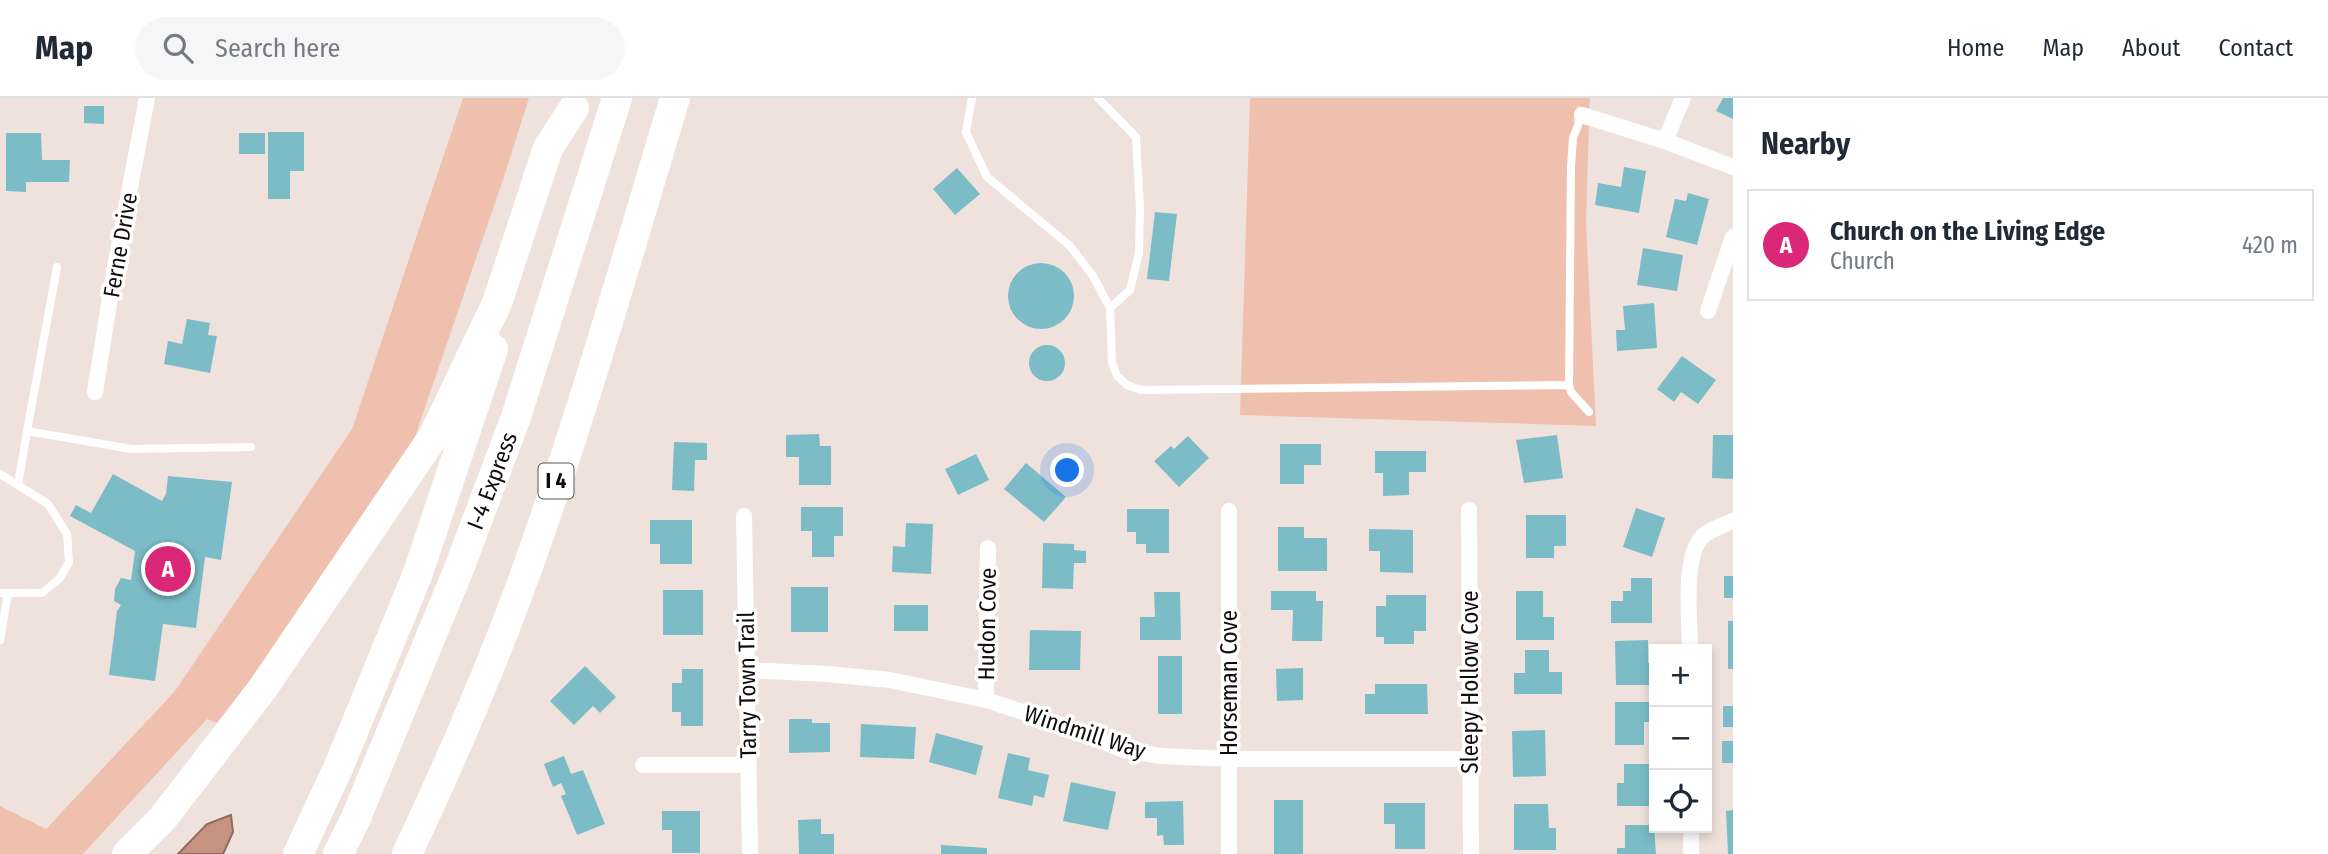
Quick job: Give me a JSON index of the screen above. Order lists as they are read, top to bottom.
{
  "streets": {
    "highway": ["I-4 Express", "I 4"],
    "street": [
      "Ferne Drive",
      "Hudon Cove",
      "Sleepy Hollow Cove",
      "Horseman Cove",
      "Tarry Town Trail",
      "Windmill Way"
    ]
  },
  "crossings": [
    ["Hudon Cove", "Windmill Way"],
    ["Sleepy Hollow Cove", "Windmill Way"],
    ["Horseman Cove", "Windmill Way"],
    ["Tarry Town Trail", "Windmill Way"]
  ],
  "page": {
    "header": "Map",
    "search": "Search here",
    "nav": [
      "Home",
      "Map",
      "About",
      "Contact"
    ],
    "heading": "Nearby",
    "list": [
      {
        "mark": "A",
        "name": "Church on the Living Edge",
        "note": "Church",
        "value": "420 m"
      }
    ],
    "pins": "A",
    "map_buttons": ["+", "−"]
  }
}
